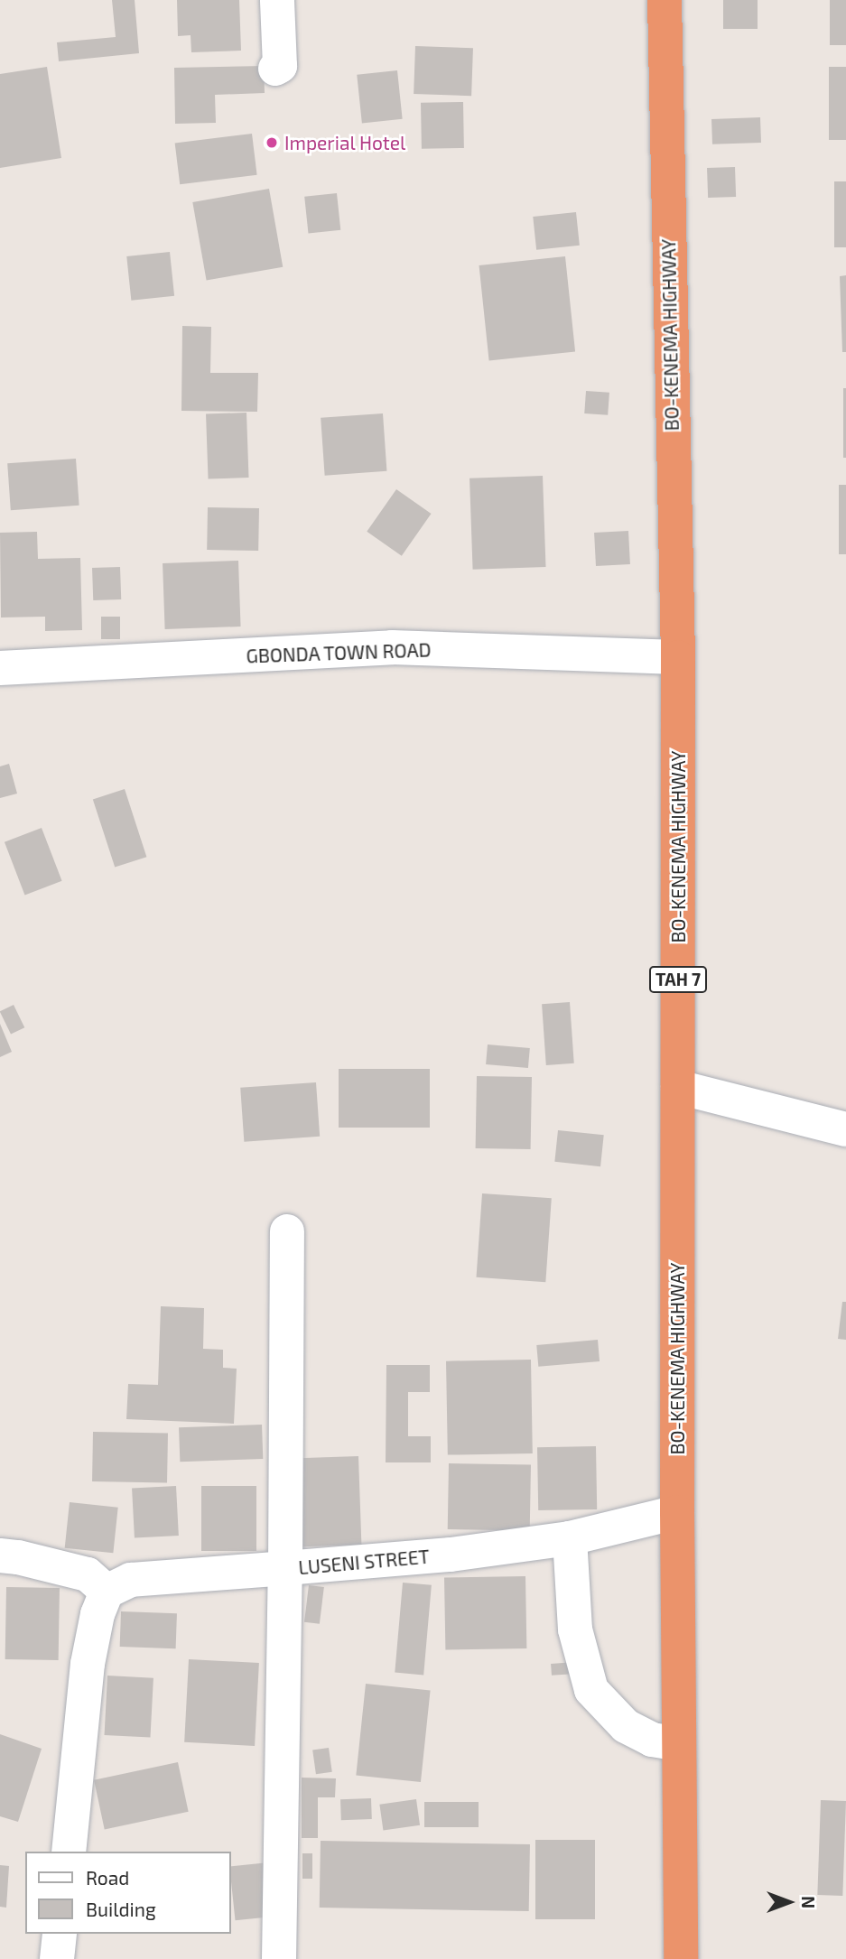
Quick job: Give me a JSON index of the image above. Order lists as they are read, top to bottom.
{
  "streets": {
    "highway": ["BO-KENEMA HIGHWAY", "TAH 7"],
    "street": ["GBONDA TOWN ROAD", "LUSENI STREET"]
  },
  "crossings": [
    ["BO-KENEMA HIGHWAY", "GBONDA TOWN ROAD"],
    ["BO-KENEMA HIGHWAY", "LUSENI STREET"]
  ],
  "places": ["Imperial Hotel"],
  "legend": ["Road", "Building"],
  "north": "right"
}
